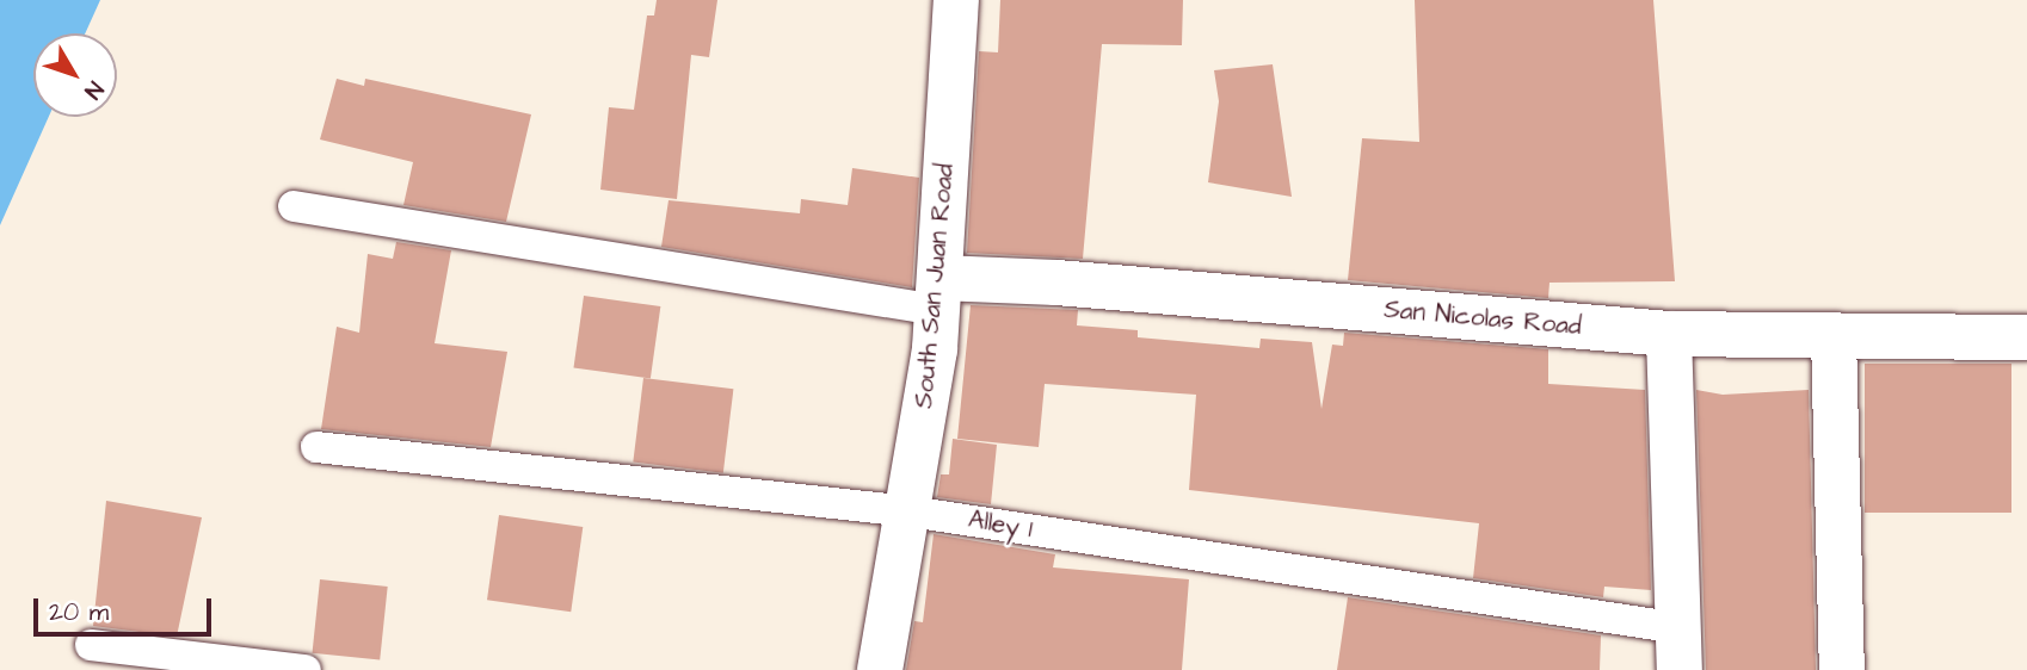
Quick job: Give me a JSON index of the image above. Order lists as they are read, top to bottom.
{
  "streets": {
    "street": ["South San Juan Road", "San Nicolas Road"],
    "lane": ["Alley 1"]
  },
  "crossings": [
    ["South San Juan Road", "San Nicolas Road"],
    ["South San Juan Road", "Alley 1"]
  ],
  "scale_bar": "20 m",
  "north": "bottom right"
}
